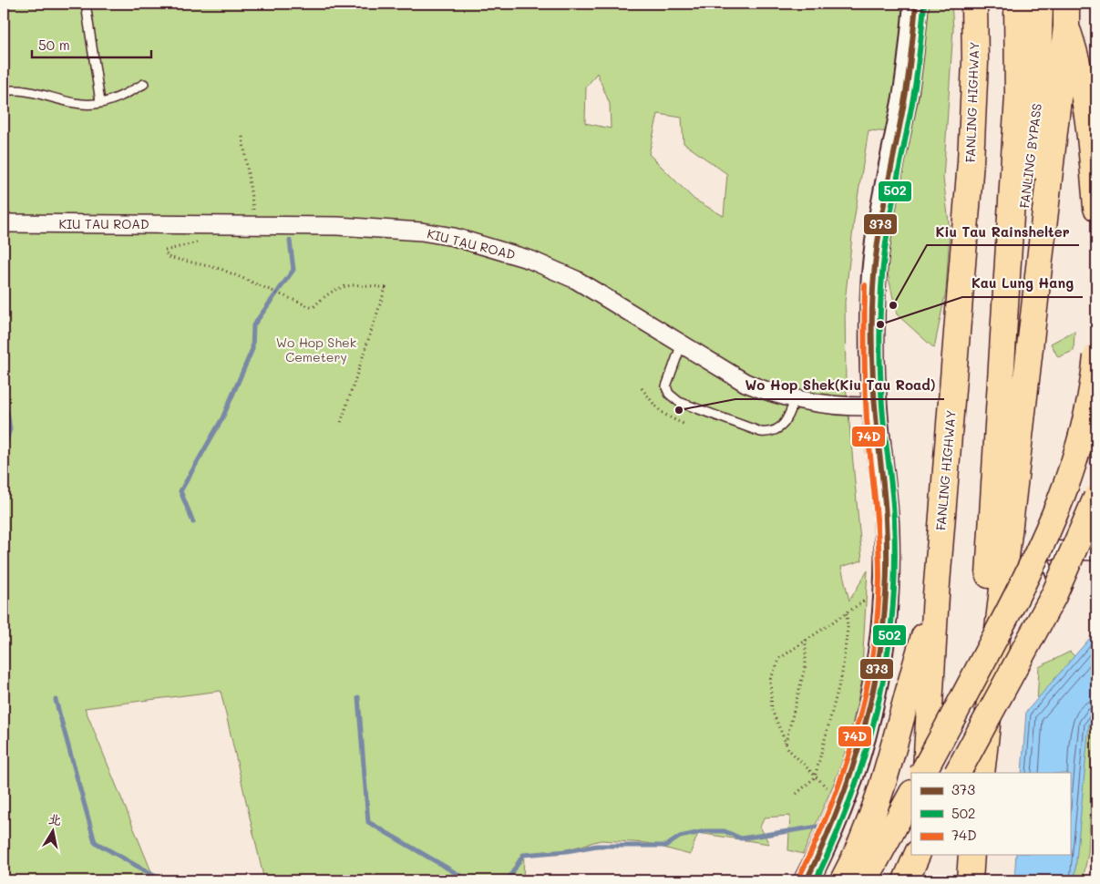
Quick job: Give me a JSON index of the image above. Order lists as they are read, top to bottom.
{
  "streets": {
    "highway": ["FANLING HIGHWAY", "FANLING BYPASS"],
    "street": ["KIU TAU ROAD"]
  },
  "parks": ["Wo Hop Shek Cemetery"],
  "places": ["Kiu Tau Rainshelter", "Kau Lung Hang", "Wo Hop Shek(Kiu Tau Road)"],
  "lines": ["transit line 373", "transit line 502", "transit line 74D"],
  "legend": ["373", "502", "74D"],
  "scale_bar": "50 m",
  "north": "top"
}
